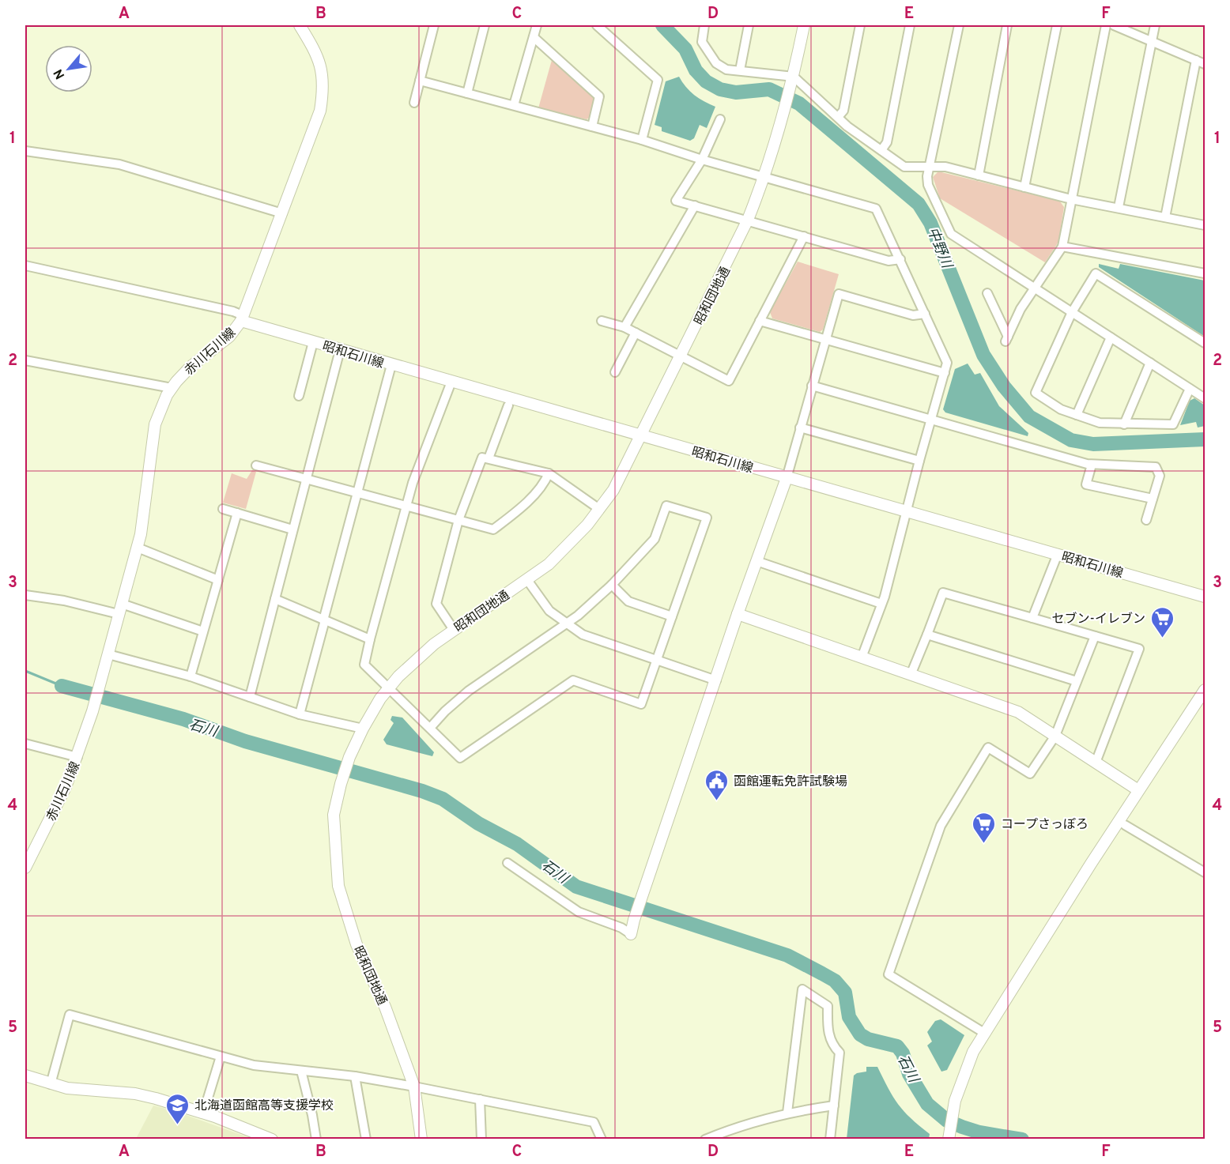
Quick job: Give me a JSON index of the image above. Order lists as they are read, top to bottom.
{
  "streets": {
    "street": ["昭和団地通", "赤川石川線", "昭和石川線"]
  },
  "crossings": [
    ["昭和団地通", "昭和石川線"],
    ["赤川石川線", "昭和石川線"]
  ],
  "water": ["中野川", "石川"],
  "places": {
    "supermarket": ["セブン-イレブン", "コープさっぽろ"],
    "public building": ["函館運転免許試験場"],
    "school or university": ["北海道函館高等支援学校"]
  },
  "north": "bottom left",
  "grid": {
    "columns": [
      "A",
      "B",
      "C",
      "D",
      "E",
      "F"
    ],
    "rows": [
      "1",
      "2",
      "3",
      "4",
      "5"
    ]
  }
}
